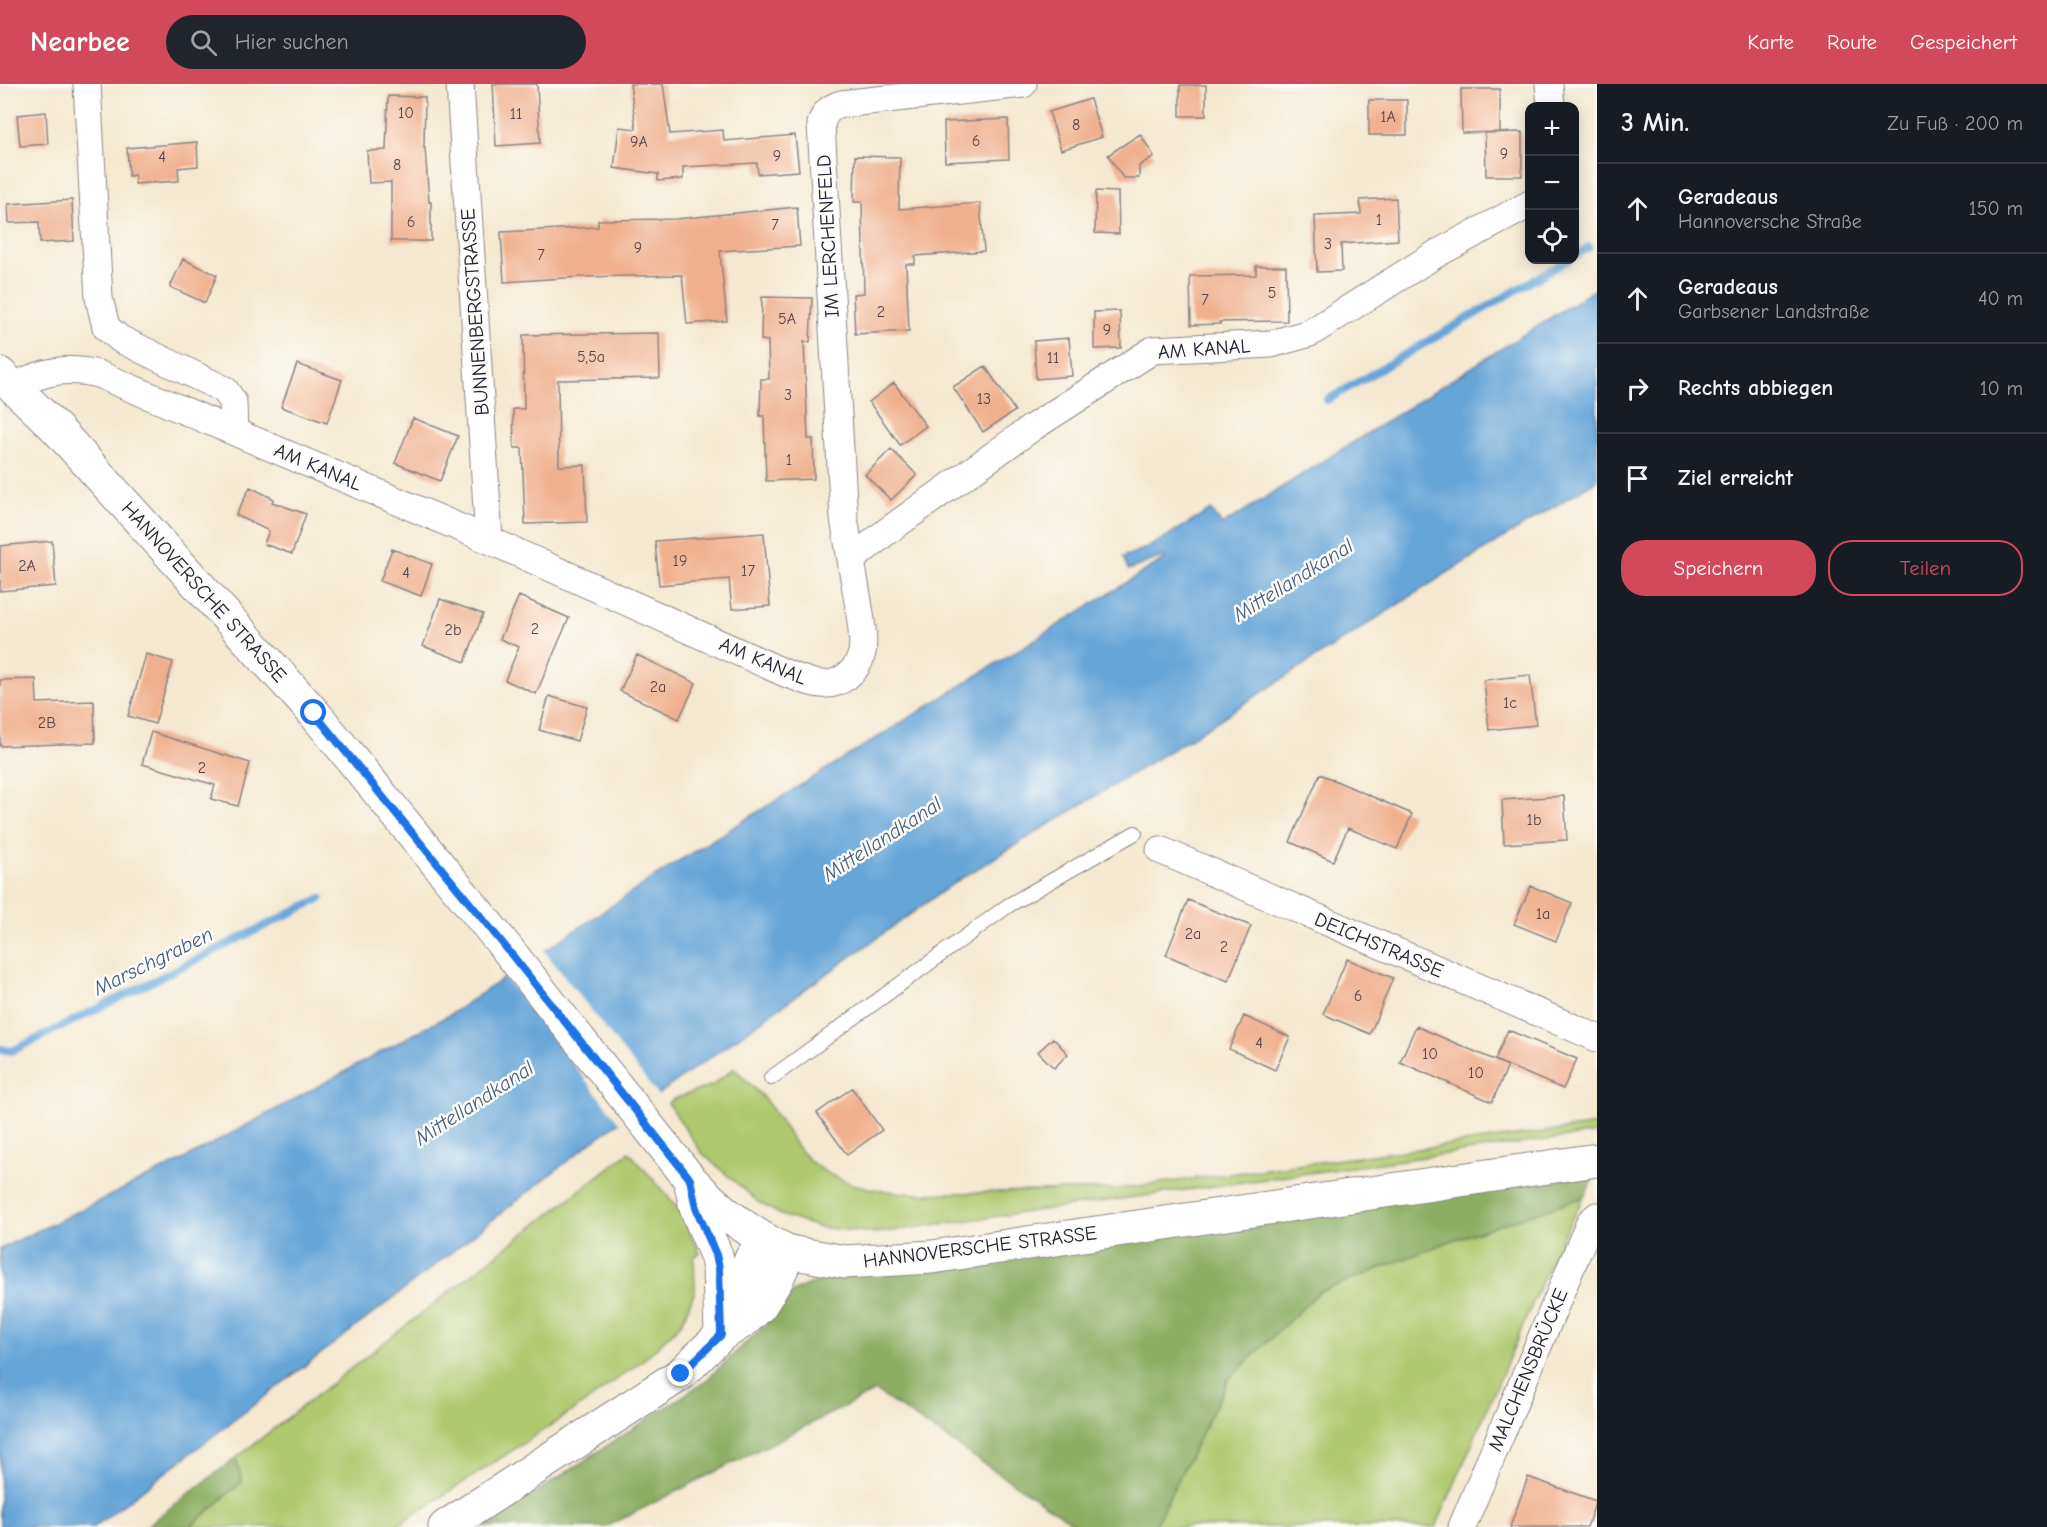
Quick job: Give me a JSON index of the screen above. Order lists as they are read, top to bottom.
{
  "streets": {
    "main road": ["HANNOVERSCHE STRASSE"],
    "street": [
      "IM LERCHENFELD",
      "BUNNENBERGSTRASSE",
      "AM KANAL",
      "DEICHSTRASSE",
      "MALCHENSBRÜCKE"
    ]
  },
  "crossings": [
    ["IM LERCHENFELD", "AM KANAL"],
    ["BUNNENBERGSTRASSE", "AM KANAL"],
    ["AM KANAL", "HANNOVERSCHE STRASSE"]
  ],
  "water": ["Mittellandkanal", "Marschgraben"],
  "house_numbers": [
    "10",
    "11",
    "1A",
    "8",
    "6",
    "9A",
    "9",
    "9",
    "4",
    "8",
    "1",
    "6",
    "7",
    "3",
    "9",
    "7",
    "5",
    "7",
    "2",
    "5A",
    "9",
    "5,5a",
    "11",
    "3",
    "13",
    "1",
    "19",
    "2A",
    "17",
    "4",
    "2",
    "2b",
    "2a",
    "1c",
    "2B",
    "2",
    "1b",
    "1a",
    "2a",
    "2",
    "6",
    "4",
    "10",
    "10"
  ],
  "page": {
    "header": "Nearbee",
    "search": "Hier suchen",
    "nav": ["Karte", "Route", "Gespeichert"],
    "heading": ["3 Min.", "Zu Fuß · 200 m"],
    "map_buttons": ["+", "−"],
    "list": [
      ["Geradeaus", "Hannoversche Straße", "150 m"],
      ["Geradeaus", "Garbsener Landstraße", "40 m"],
      ["Rechts abbiegen", "10 m"],
      "Ziel erreicht"
    ],
    "buttons": ["Speichern", "Teilen"]
  }
}
